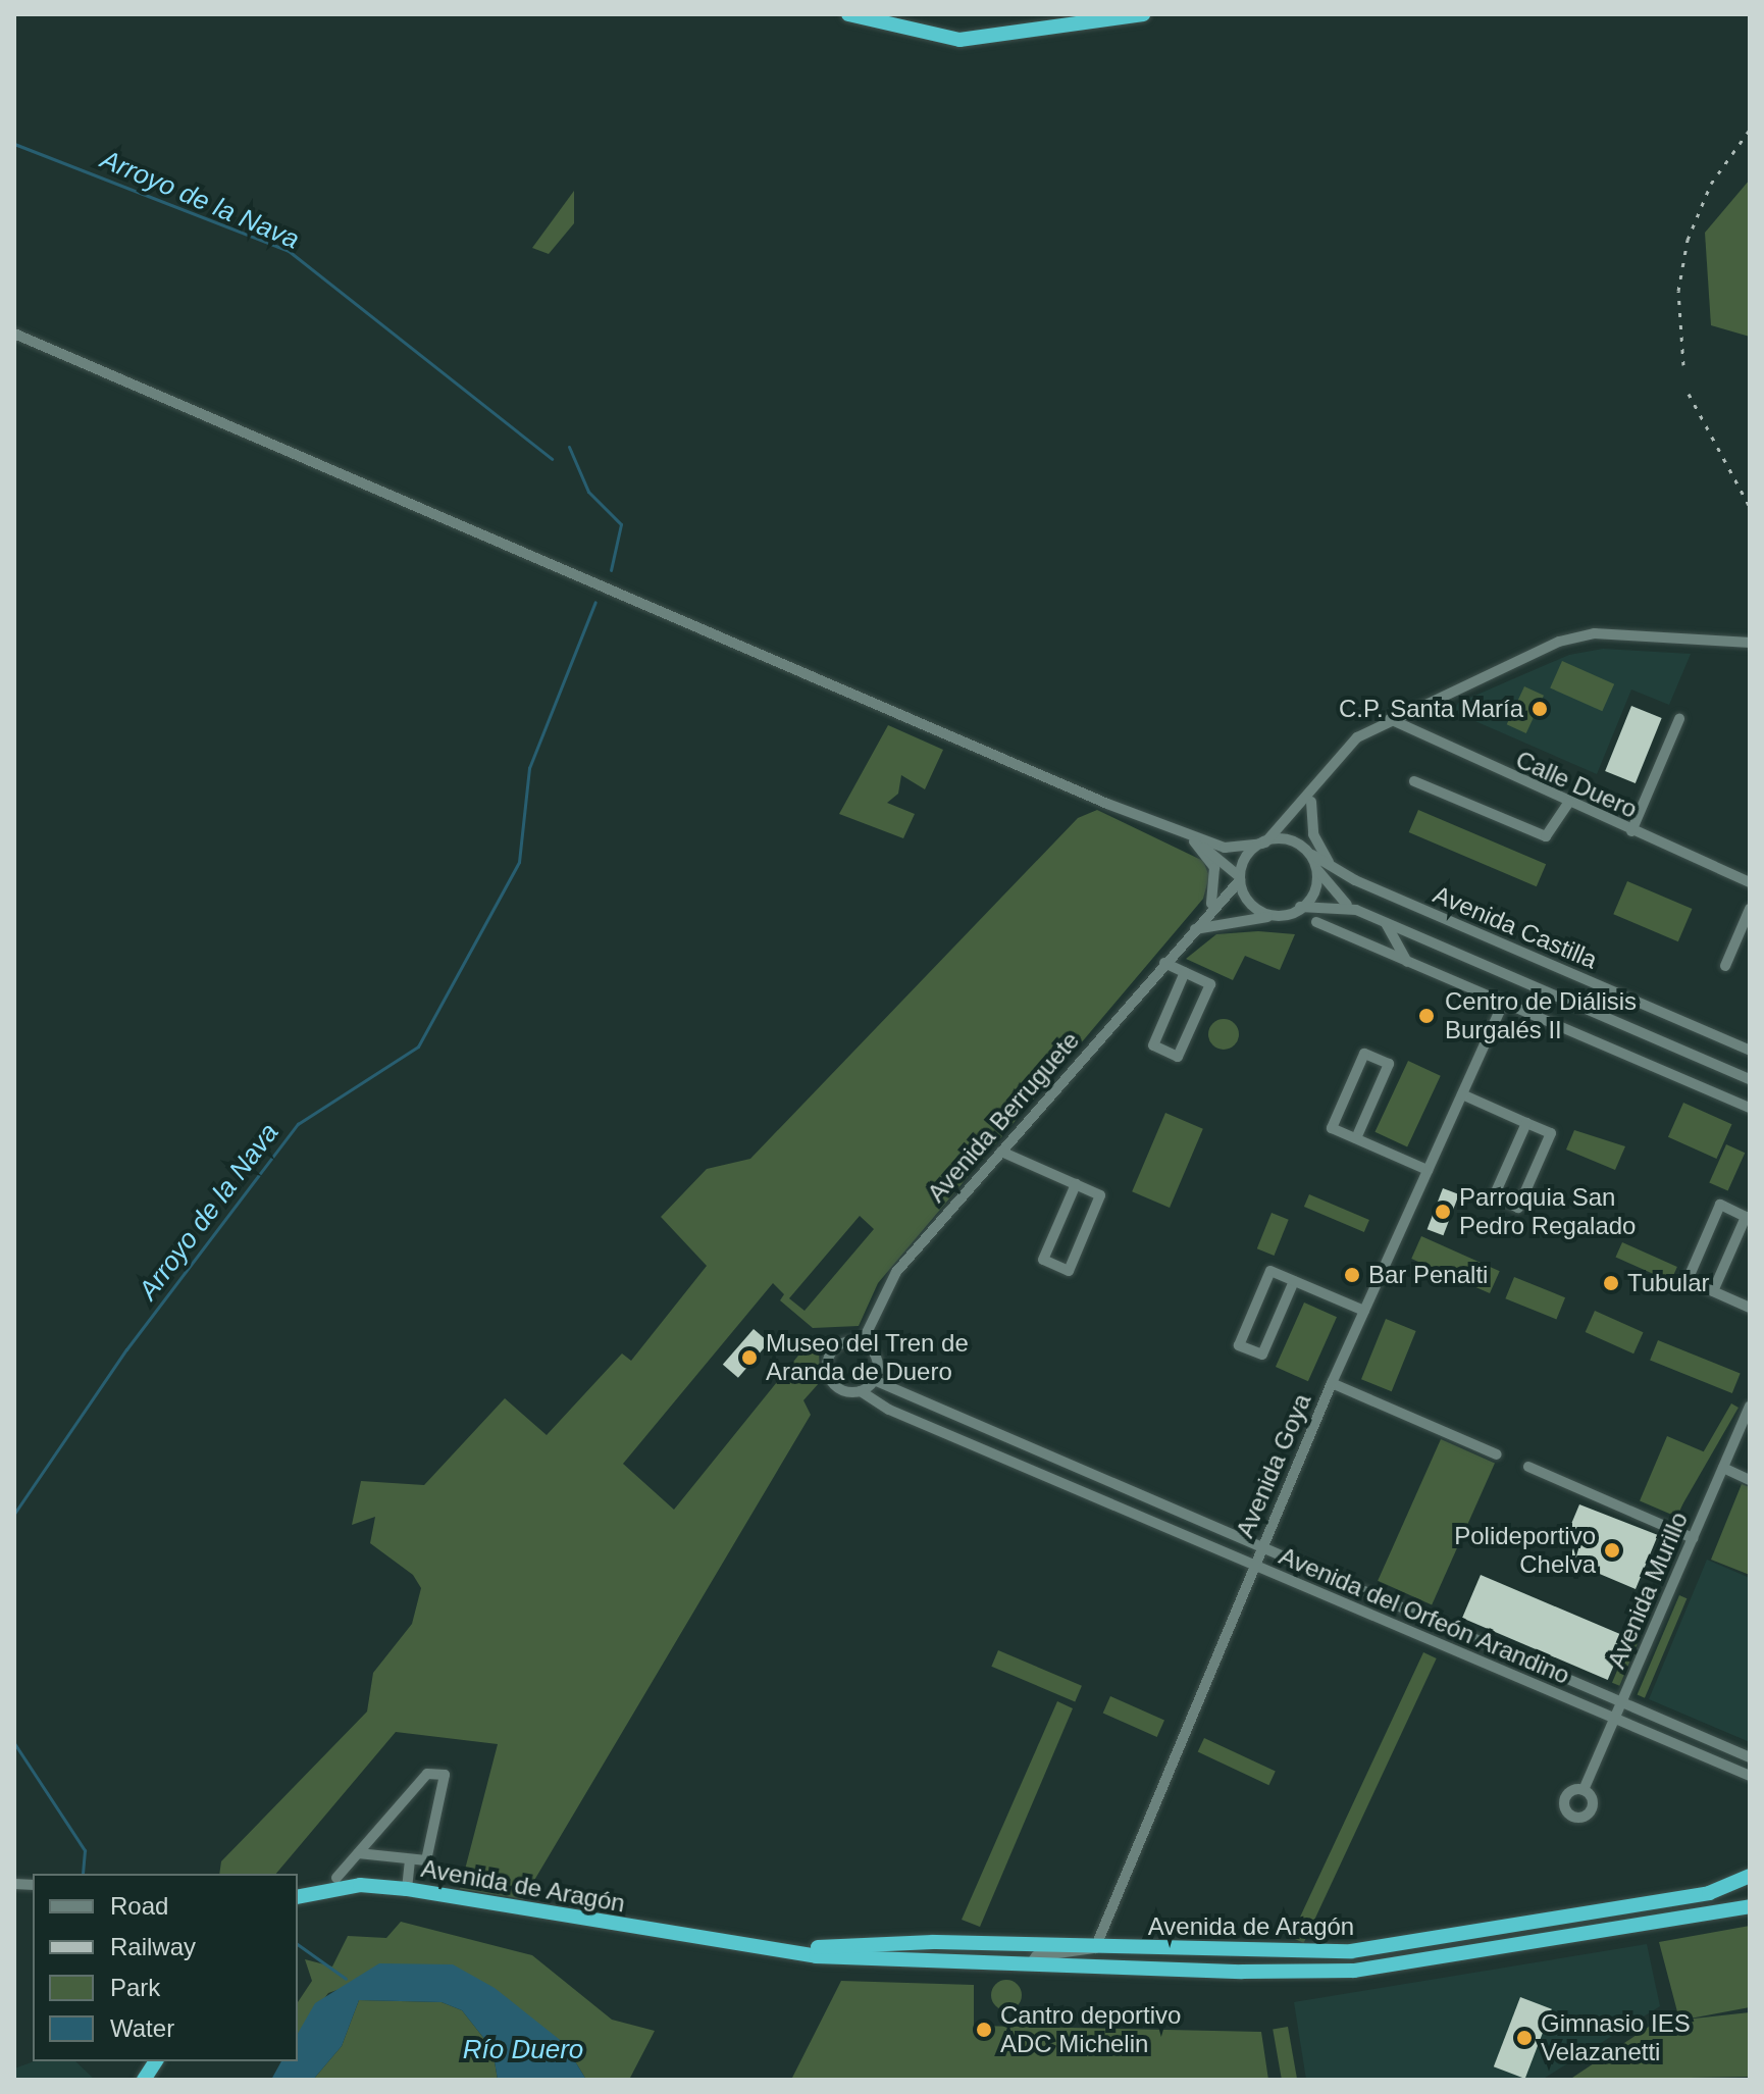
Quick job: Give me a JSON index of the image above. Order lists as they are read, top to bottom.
{
  "streets": {
    "highway": ["Avenida de Aragón"],
    "street": [
      "Calle Duero",
      "Avenida Castilla",
      "Avenida Berruguete",
      "Avenida Goya",
      "Avenida Murillo",
      "Avenida del Orfeón Arandino"
    ]
  },
  "crossings": [
    ["Avenida Castilla", "Avenida Berruguete"],
    ["Avenida Berruguete", "Avenida del Orfeón Arandino"],
    ["Avenida Goya", "Avenida del Orfeón Arandino"],
    ["Avenida Goya", "Avenida de Aragón"],
    ["Avenida Murillo", "Avenida del Orfeón Arandino"]
  ],
  "water": ["Arroyo de la Nava", "Río Duero"],
  "places": [
    "C.P. Santa María",
    "Centro de Diálisis Burgalés II",
    "Parroquia San Pedro Regalado",
    "Bar Penalti",
    "Tubular",
    "Museo del Tren de Aranda de Duero",
    "Polideportivo Chelva",
    "Cantro deportivo ADC Michelin",
    "Gimnasio IES Velazanetti"
  ],
  "legend": [
    "Road",
    "Railway",
    "Park",
    "Water"
  ]
}
